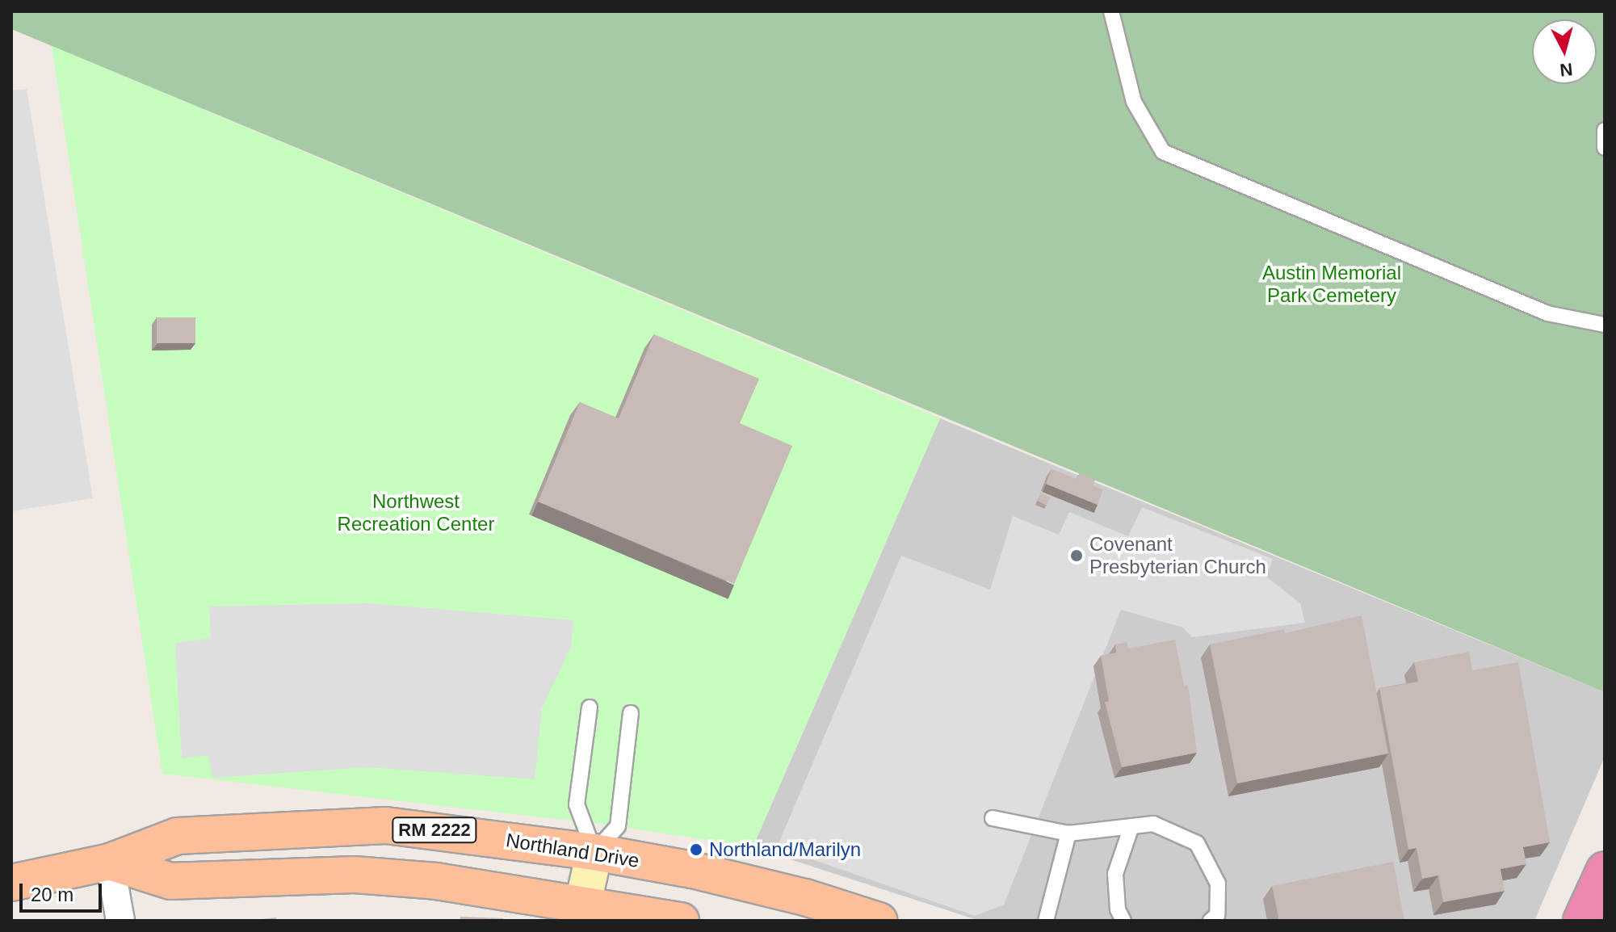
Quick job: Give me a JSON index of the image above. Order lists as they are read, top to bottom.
{
  "streets": {
    "main road": ["RM 2222", "Northland Drive"]
  },
  "parks": ["Austin Memorial Park Cemetery", "Northwest Recreation Center"],
  "places": ["Covenant Presbyterian Church", "Northland/Marilyn"],
  "scale_bar": "20 m",
  "north": "bottom"
}
